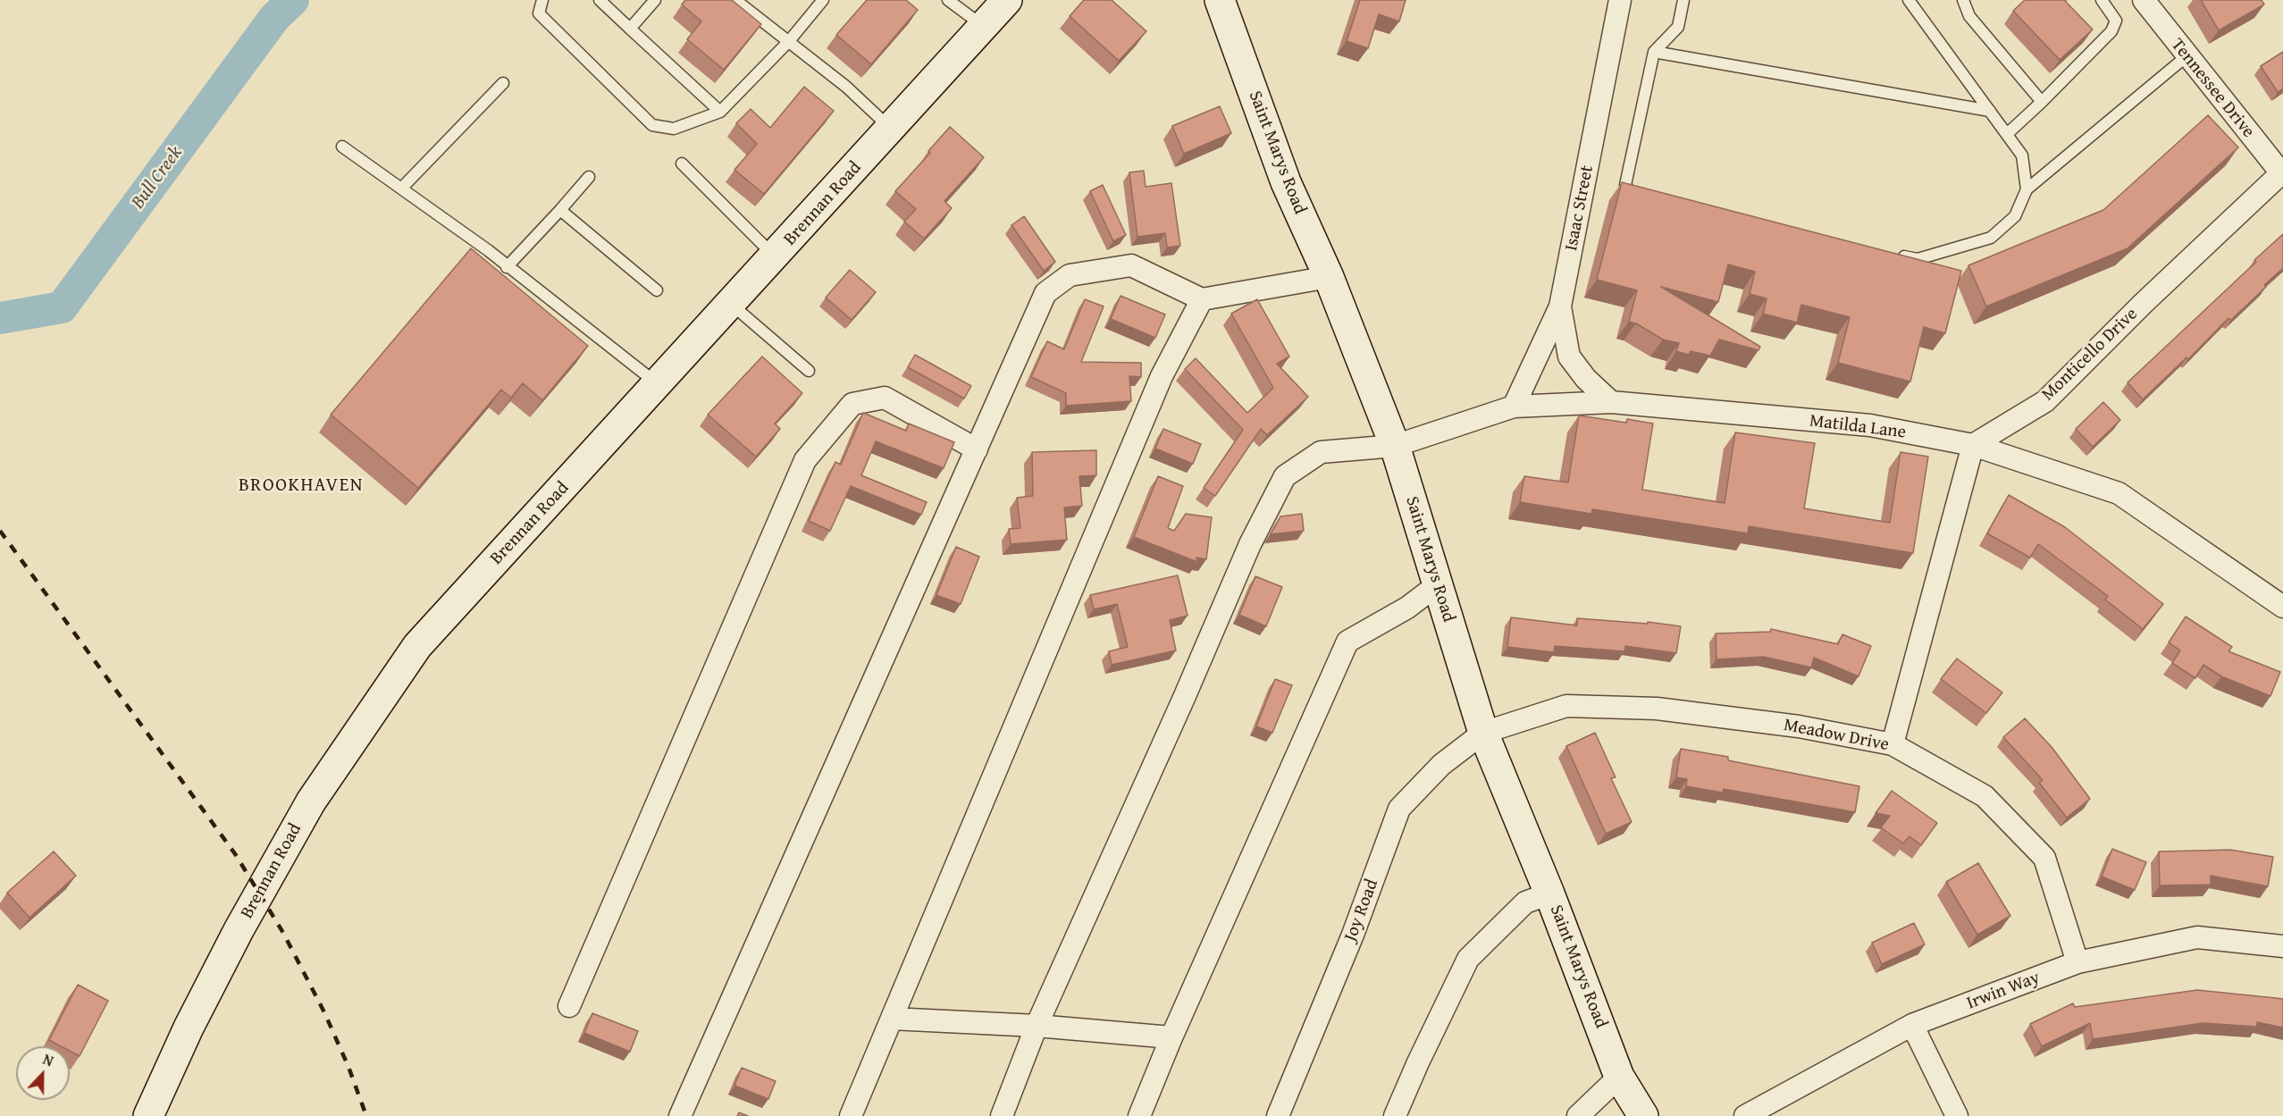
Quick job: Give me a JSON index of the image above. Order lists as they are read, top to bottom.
{
  "streets": {
    "street": [
      "Tennessee Drive",
      "Saint Marys Road",
      "Brennan Road",
      "Isaac Street",
      "Monticello Drive",
      "Matilda Lane",
      "Meadow Drive",
      "Joy Road",
      "Irwin Way"
    ]
  },
  "crossings": [
    ["Tennessee Drive", "Monticello Drive"],
    ["Saint Marys Road", "Matilda Lane"],
    ["Saint Marys Road", "Meadow Drive"],
    ["Saint Marys Road", "Joy Road"],
    ["Isaac Street", "Matilda Lane"],
    ["Monticello Drive", "Matilda Lane"],
    ["Meadow Drive", "Joy Road"],
    ["Meadow Drive", "Irwin Way"]
  ],
  "districts": ["BROOKHAVEN"],
  "water": ["Bull Creek"],
  "north": "top"
}
